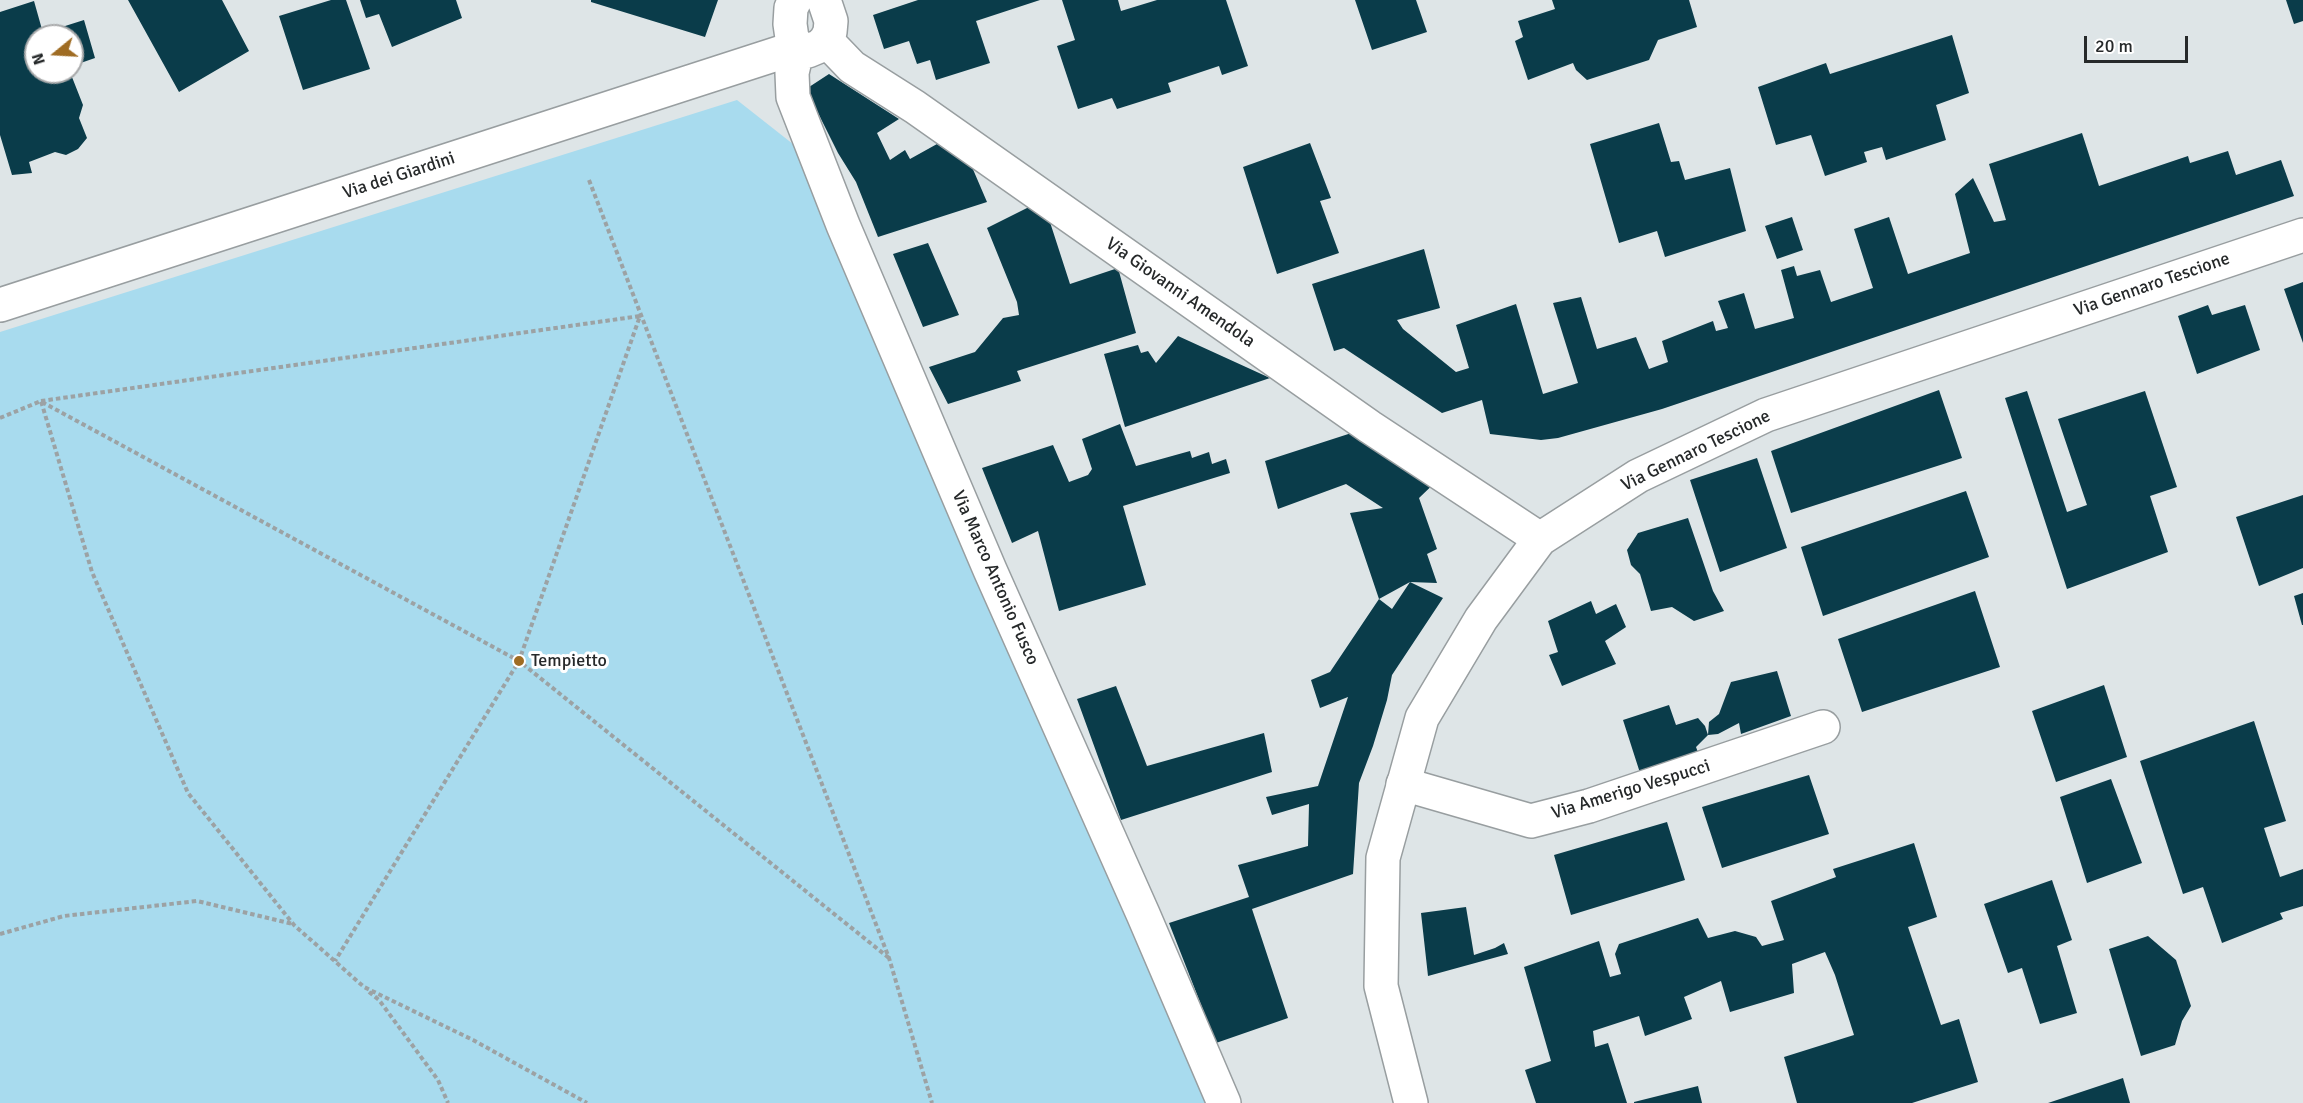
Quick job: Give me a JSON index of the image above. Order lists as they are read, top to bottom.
{
  "streets": {
    "street": [
      "Via dei Giardini",
      "Via Gennaro Tescione",
      "Via Giovanni Amendola",
      "Via Marco Antonio Fusco",
      "Via Amerigo Vespucci"
    ]
  },
  "crossings": [
    ["Via dei Giardini", "Via Giovanni Amendola"],
    ["Via dei Giardini", "Via Marco Antonio Fusco"],
    ["Via Gennaro Tescione", "Via Giovanni Amendola"],
    ["Via Gennaro Tescione", "Via Amerigo Vespucci"],
    ["Via Giovanni Amendola", "Via Marco Antonio Fusco"]
  ],
  "places": ["Tempietto"],
  "scale_bar": "20 m",
  "north": "left"
}
